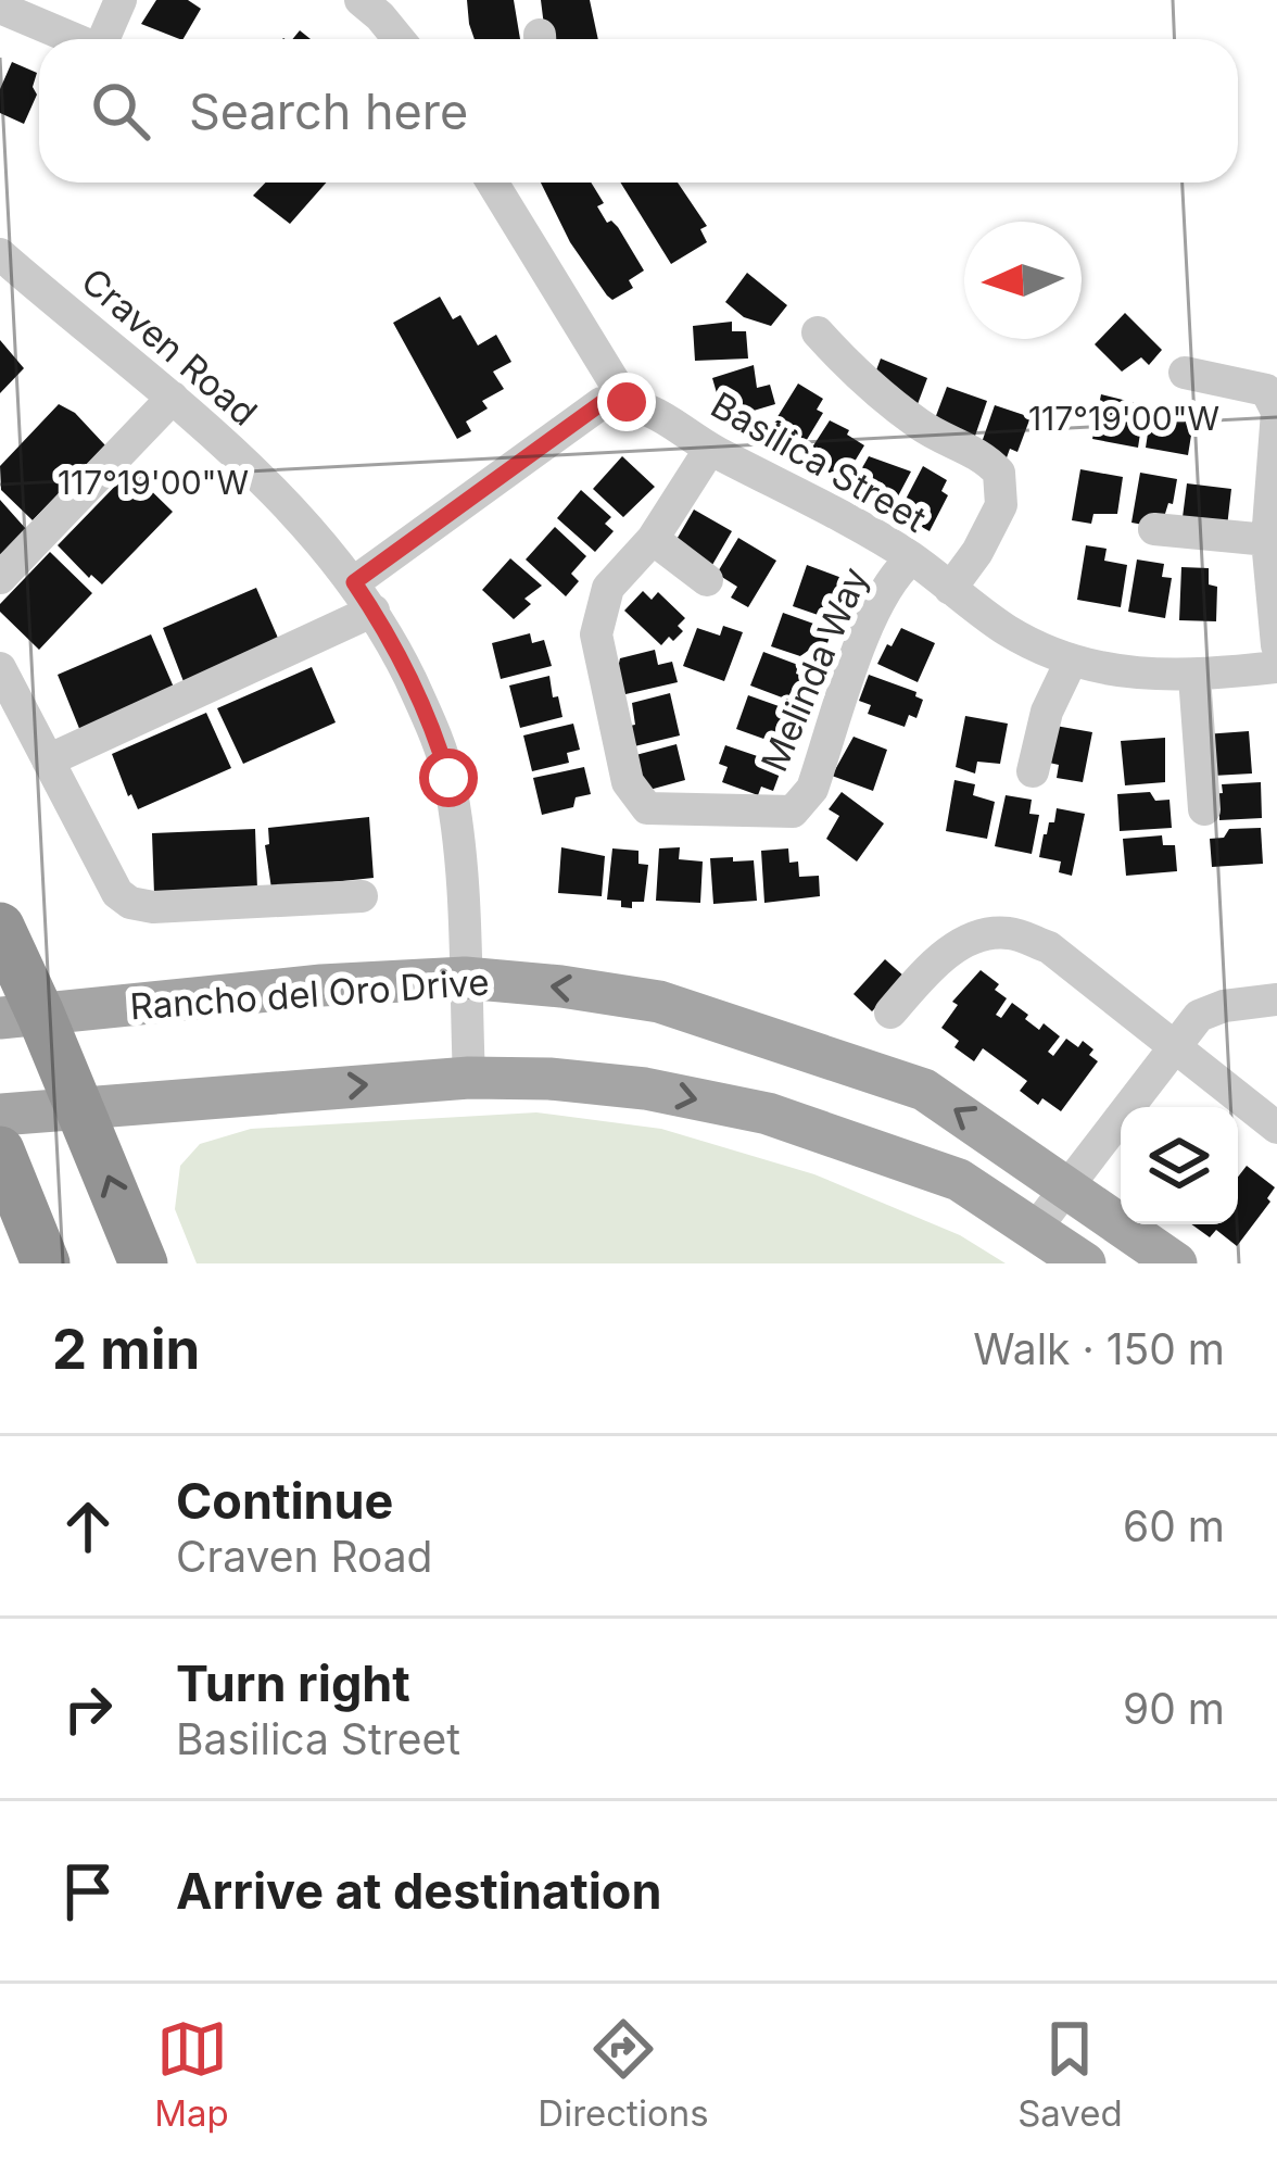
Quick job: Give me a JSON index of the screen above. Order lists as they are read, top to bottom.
{
  "streets": {
    "main road": ["Rancho del Oro Drive"],
    "street": ["Craven Road", "Basilica Street", "Melinda Way"]
  },
  "crossings": [
    ["Craven Road", "Rancho del Oro Drive"],
    ["Basilica Street", "Melinda Way"]
  ],
  "north": "left",
  "page": {
    "search": "Search here",
    "heading": ["2 min", "Walk · 150 m"],
    "list": [
      ["Continue", "Craven Road", "60 m"],
      ["Turn right", "Basilica Street", "90 m"],
      "Arrive at destination"
    ],
    "nav": ["Map", "Directions", "Saved"]
  },
  "coordinates": ["117°19'00\"W"]
}
